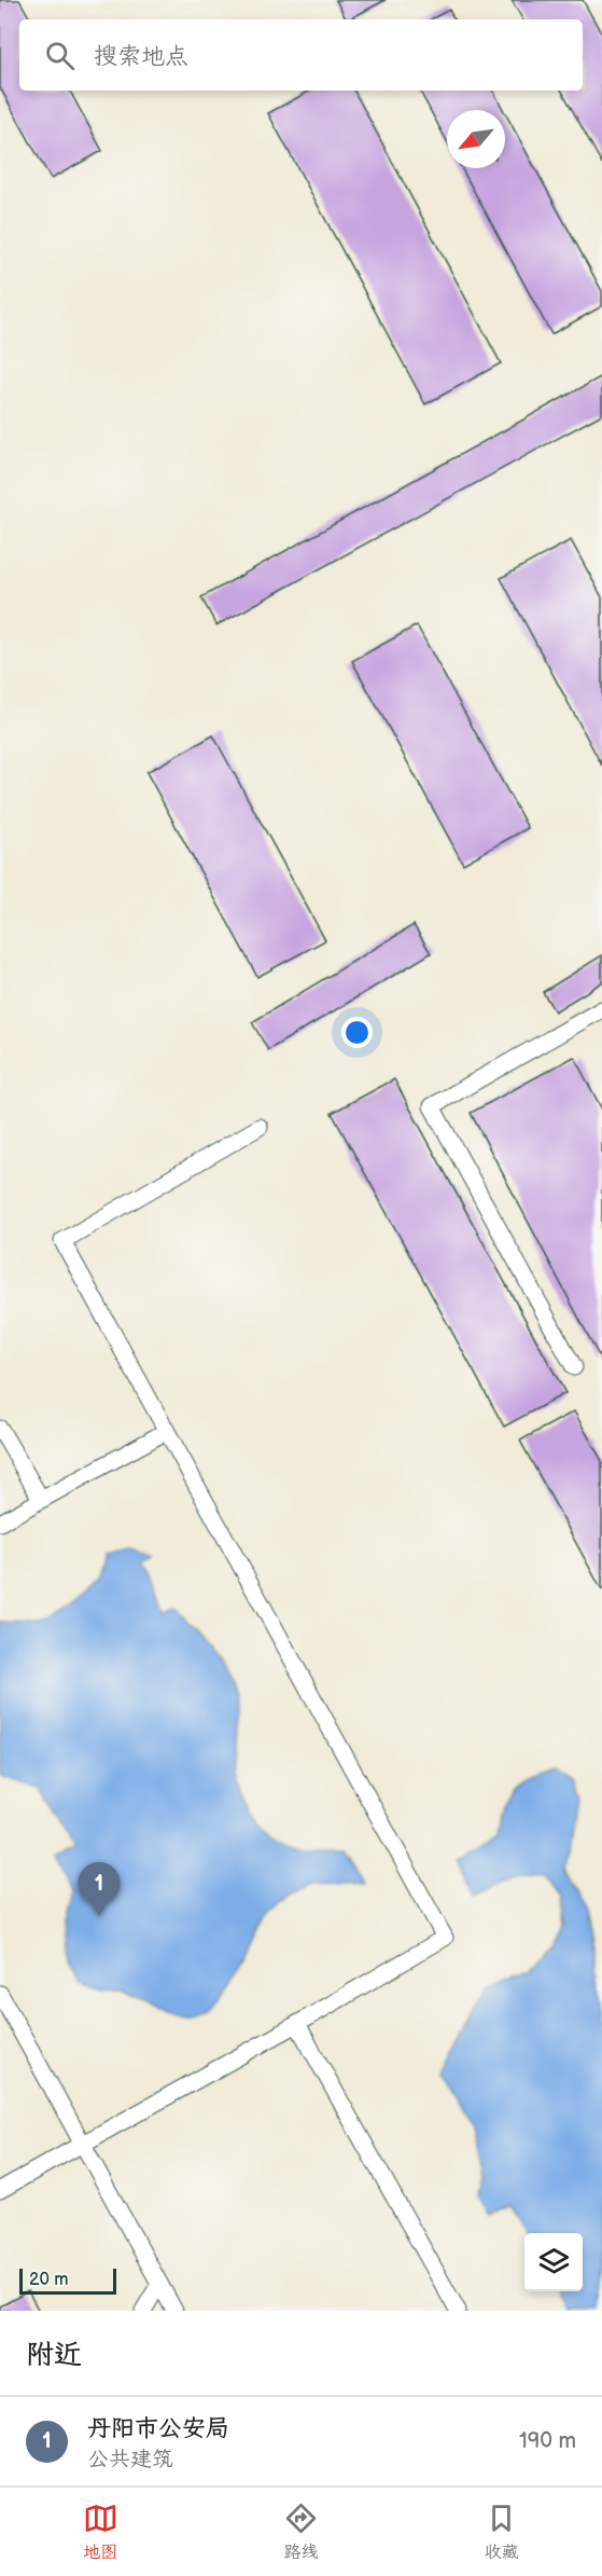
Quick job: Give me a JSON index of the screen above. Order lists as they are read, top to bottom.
{
  "scale_bar": "20 m",
  "north": "bottom left",
  "page": {
    "search": "搜索地点",
    "pins": "1",
    "scale": "20 m",
    "heading": "附近",
    "list": [
      {
        "mark": "1",
        "name": "丹阳市公安局",
        "note": "公共建筑",
        "value": "190 m"
      }
    ],
    "nav": ["地图", "路线", "收藏"]
  }
}
